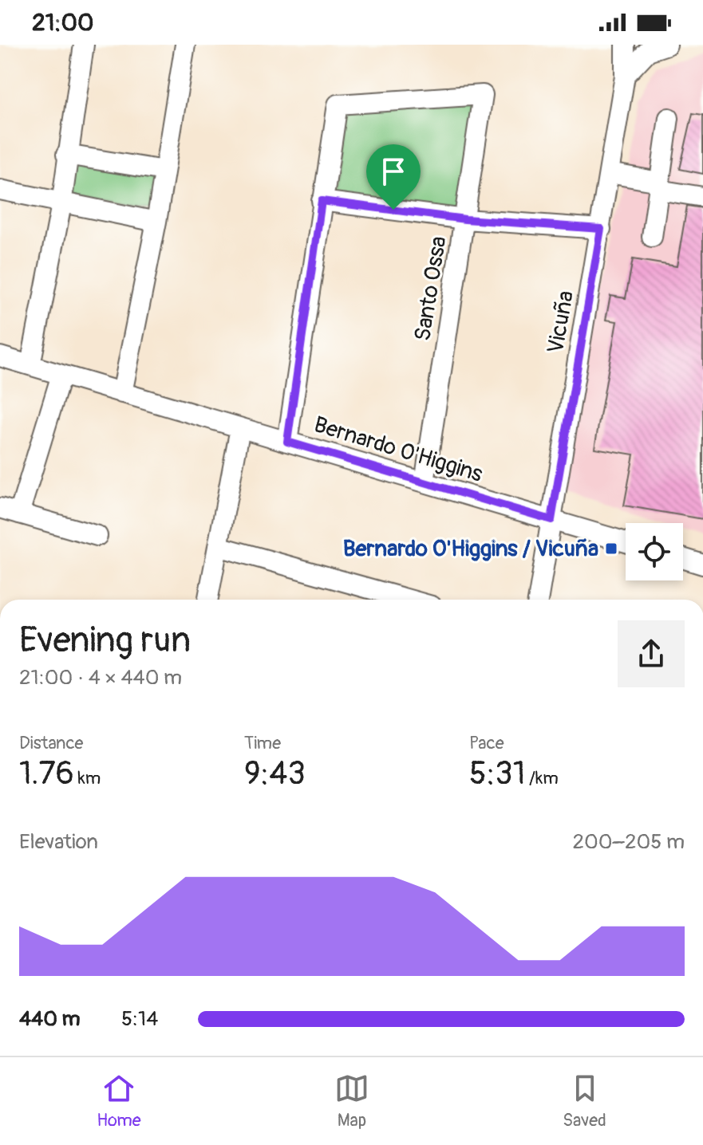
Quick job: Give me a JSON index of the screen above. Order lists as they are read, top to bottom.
{
  "streets": {
    "street": ["Santo Ossa", "Vicuña", "Bernardo O'Higgins"]
  },
  "crossings": [
    ["Santo Ossa", "Bernardo O'Higgins"],
    ["Vicuña", "Bernardo O'Higgins"]
  ],
  "places": {
    "transit": ["Bernardo O'Higgins / Vicuña"]
  },
  "page": {
    "status": "21:00",
    "heading": ["Evening run", "21:00 · 4 × 440 m"],
    "stats": [
      ["Distance", "1.76 km"],
      ["Time", "9:43"],
      ["Pace", "5:31 /km"]
    ],
    "chart": ["Elevation", "200–205 m"],
    "list": [
      {
        "name": "440 m",
        "note": "5:14"
      }
    ],
    "tabs": ["Home", "Map", "Saved"]
  }
}
